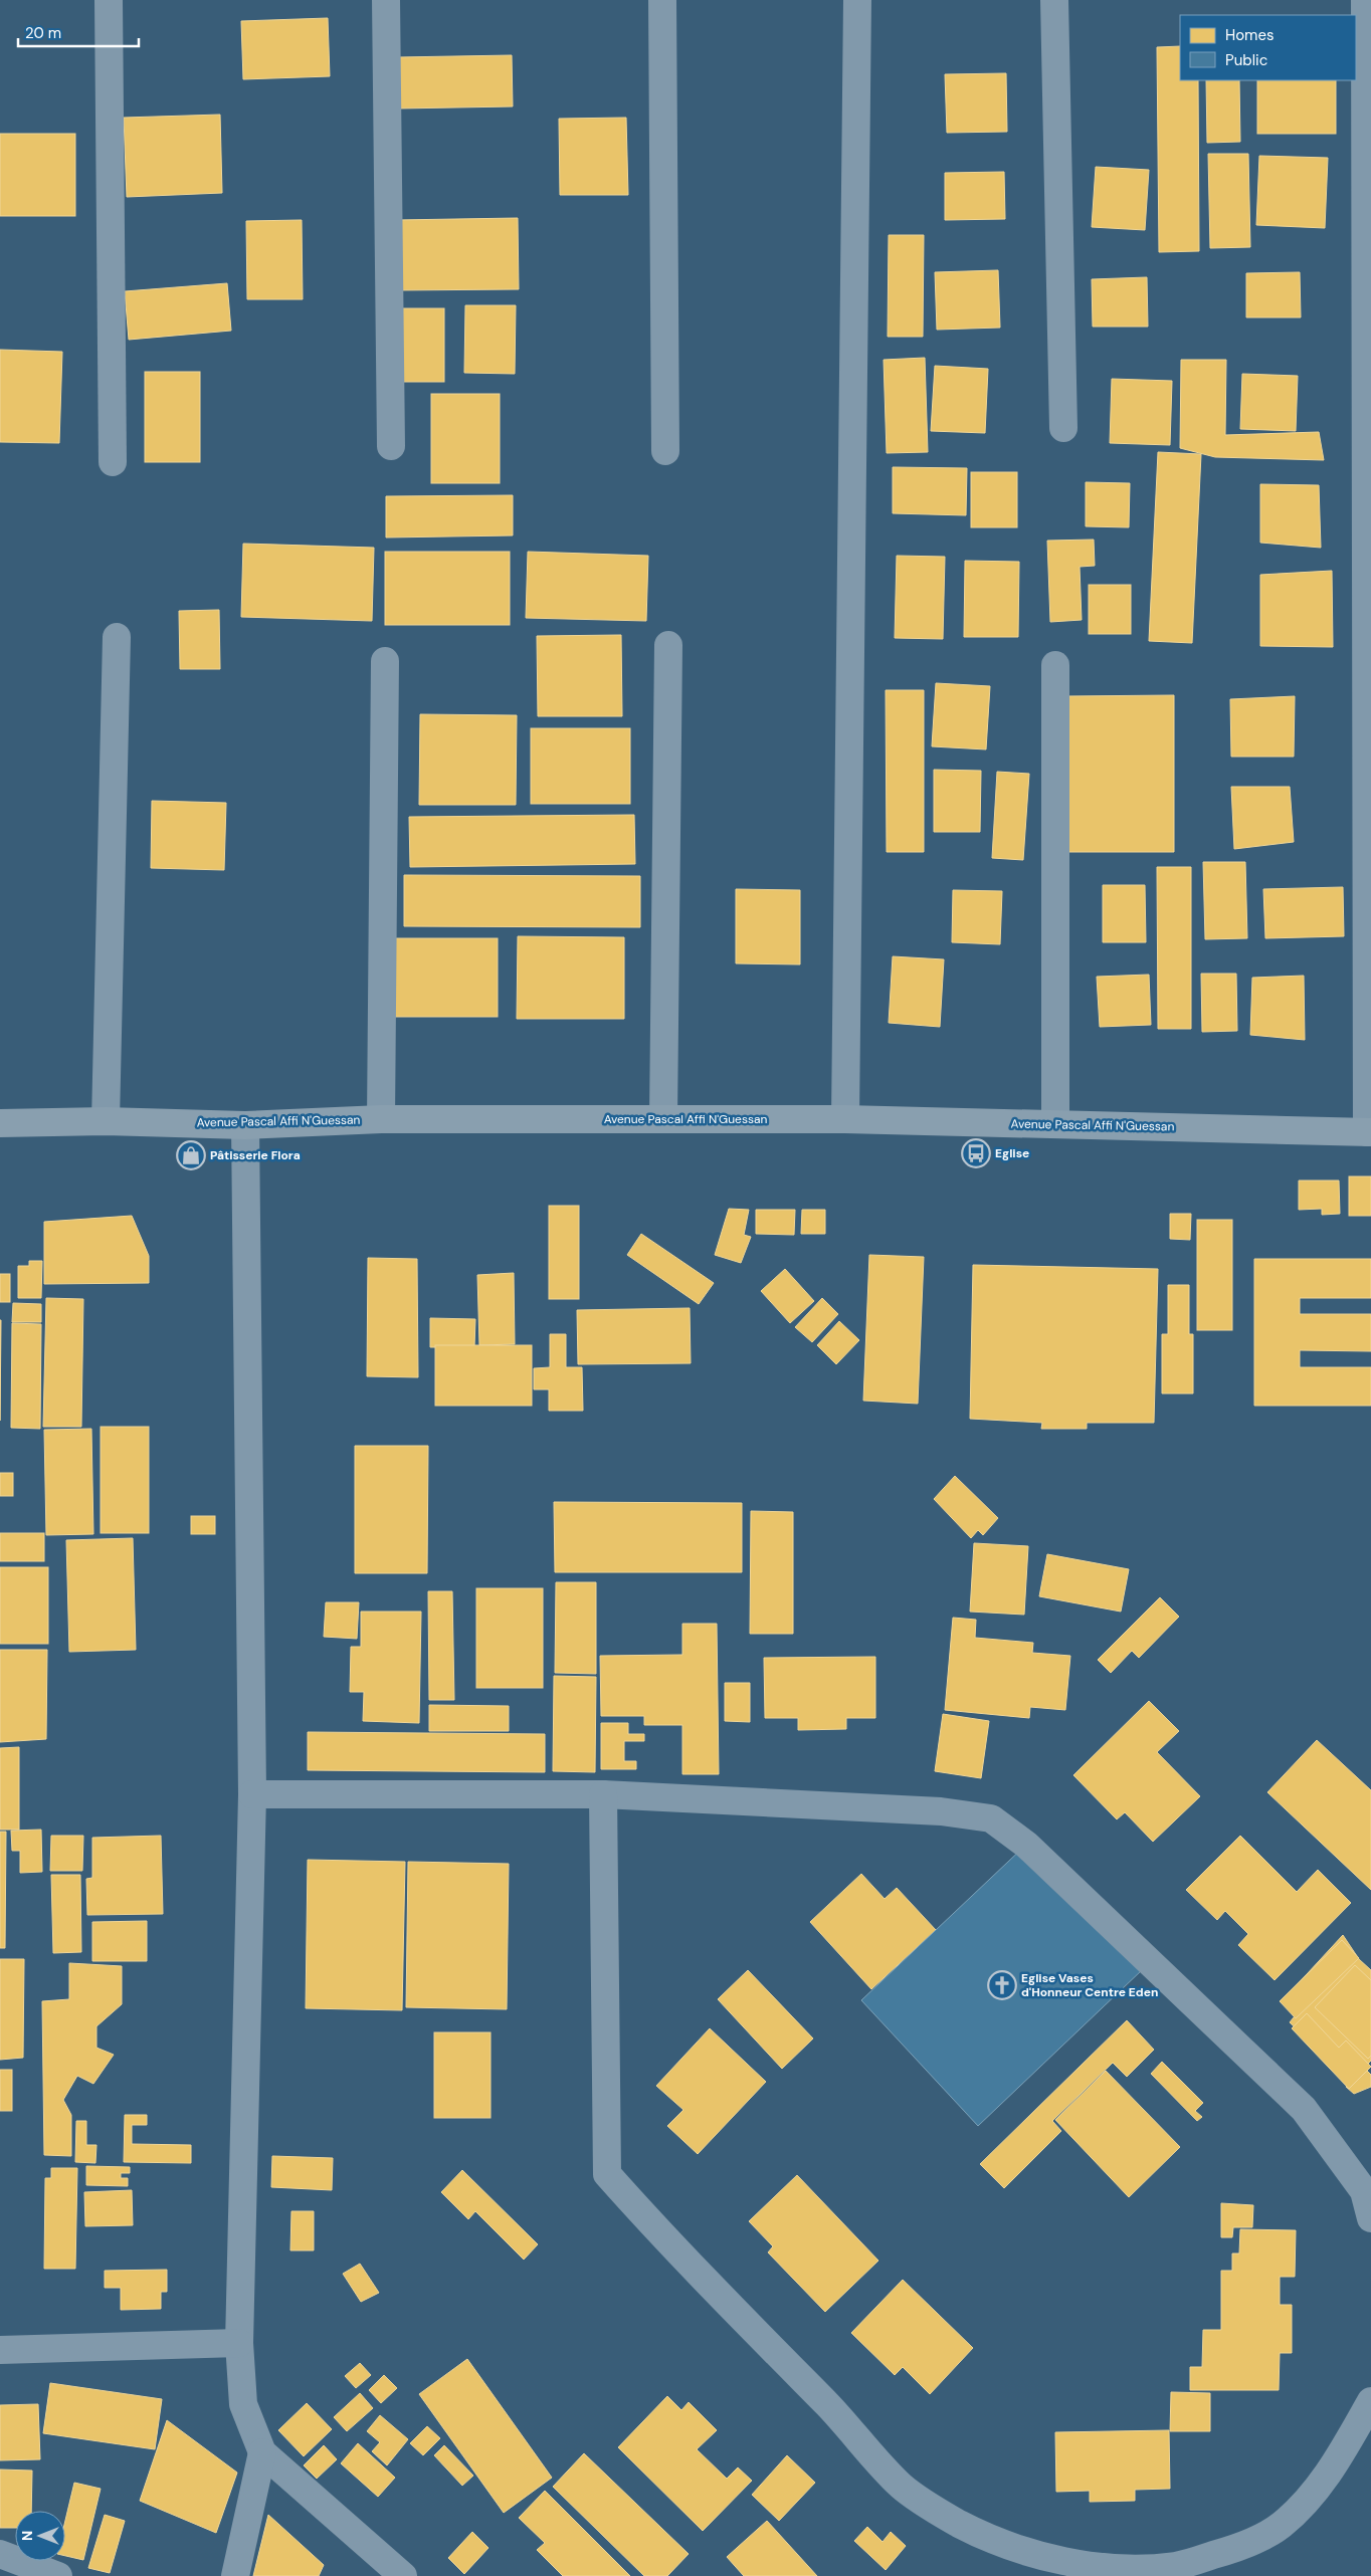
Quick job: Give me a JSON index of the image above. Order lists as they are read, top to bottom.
{
  "streets": {
    "street": ["Avenue Pascal Affi N'Guessan"]
  },
  "places": {
    "bus stop": ["Eglise"],
    "shop": ["Pâtisserie Flora"],
    "church": ["Eglise Vases d'Honneur Centre Eden"]
  },
  "legend": ["Homes", "Public"],
  "scale_bar": "20 m",
  "north": "left"
}
